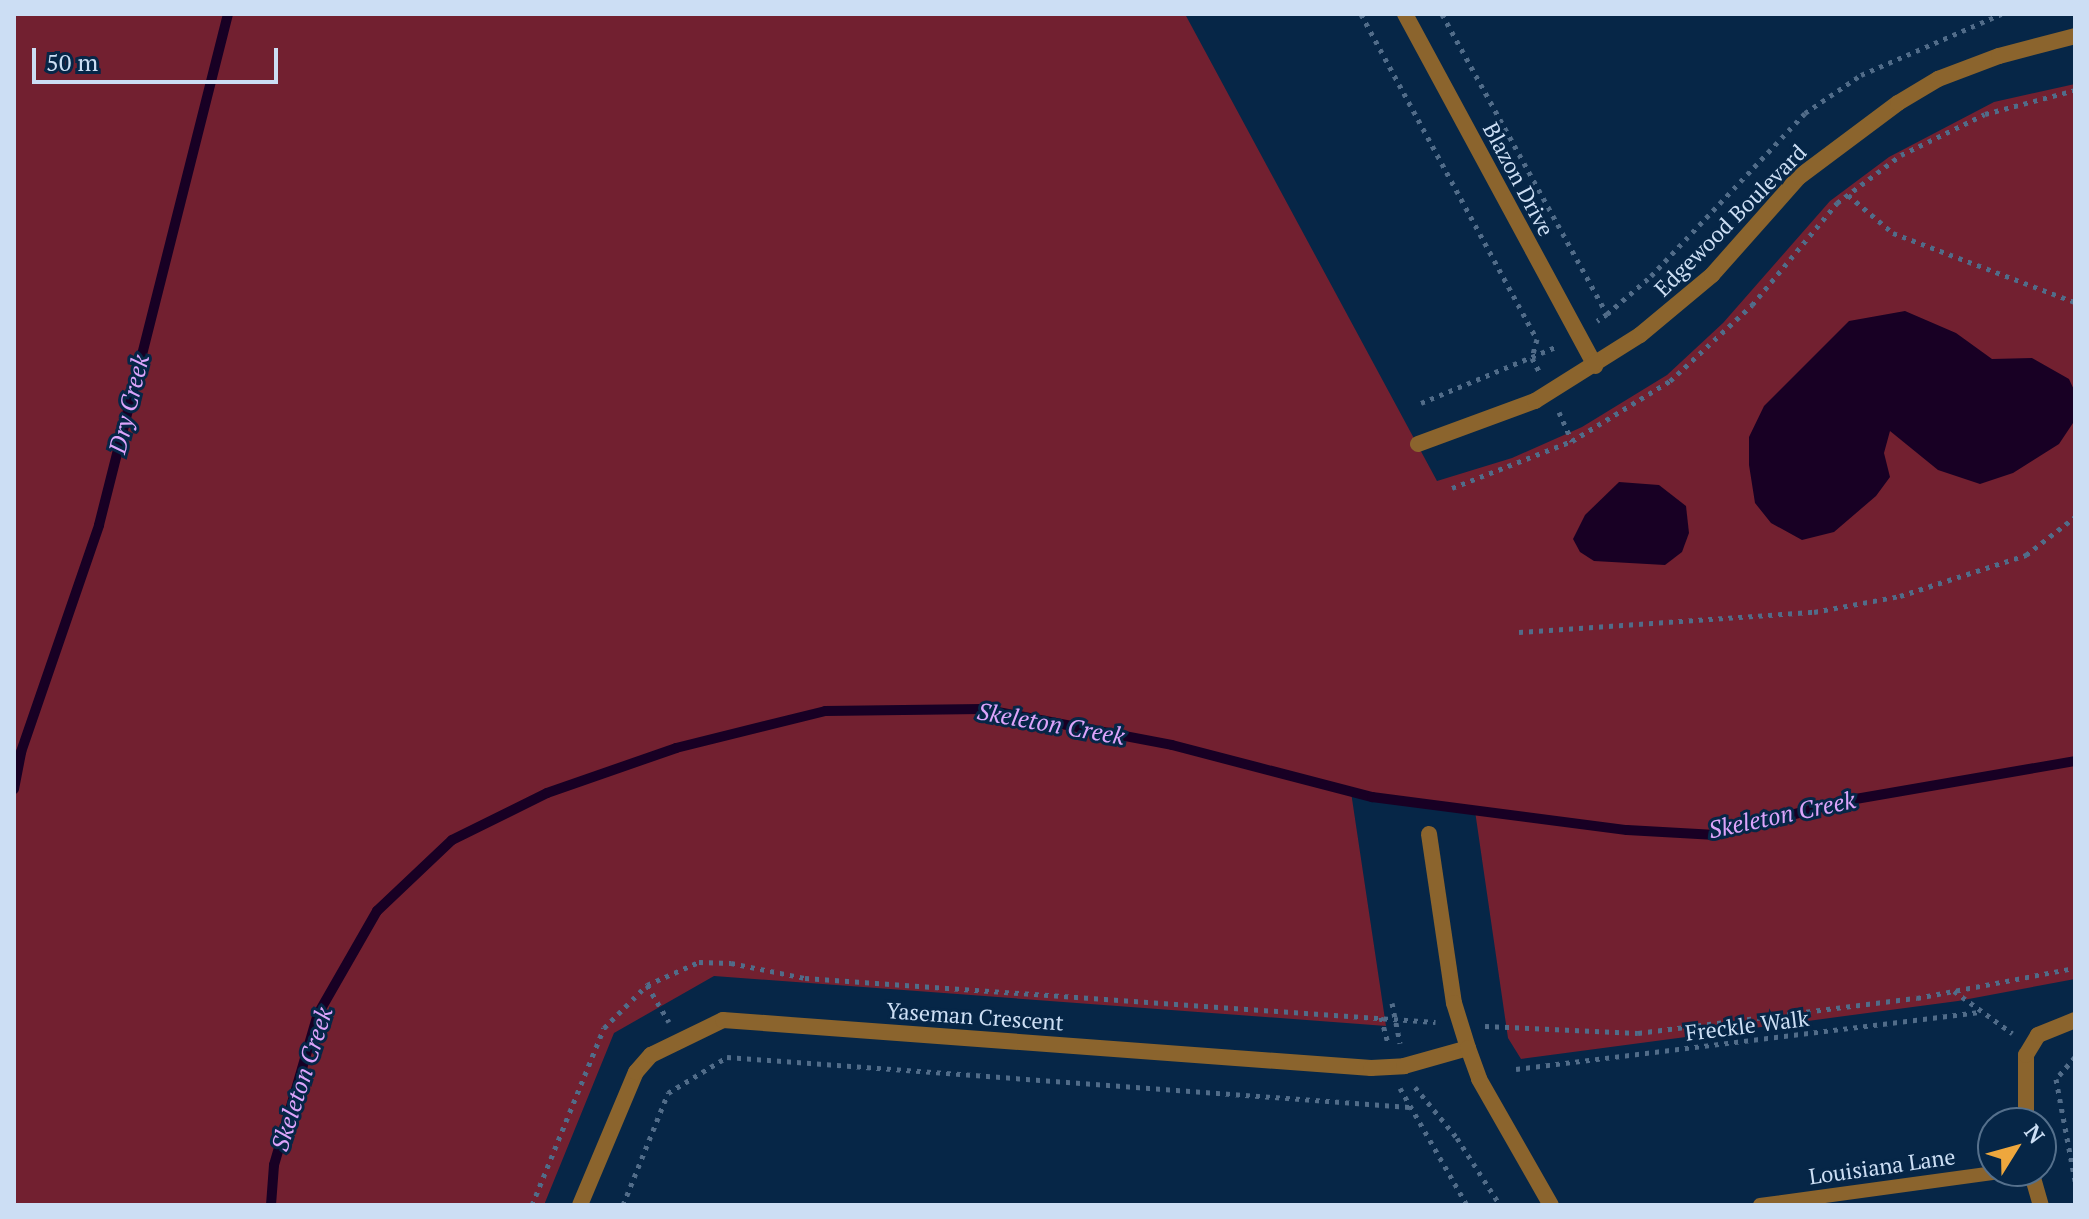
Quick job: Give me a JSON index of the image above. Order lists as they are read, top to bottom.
{
  "streets": {
    "street": ["Blazon Drive", "Edgewood Boulevard", "Yaseman Crescent"],
    "lane": ["Louisiana Lane"],
    "path": ["Freckle Walk"]
  },
  "crossings": [
    ["Blazon Drive", "Edgewood Boulevard"]
  ],
  "water": ["Dry Creek", "Skeleton Creek"],
  "scale_bar": "50 m",
  "north": "top right"
}
